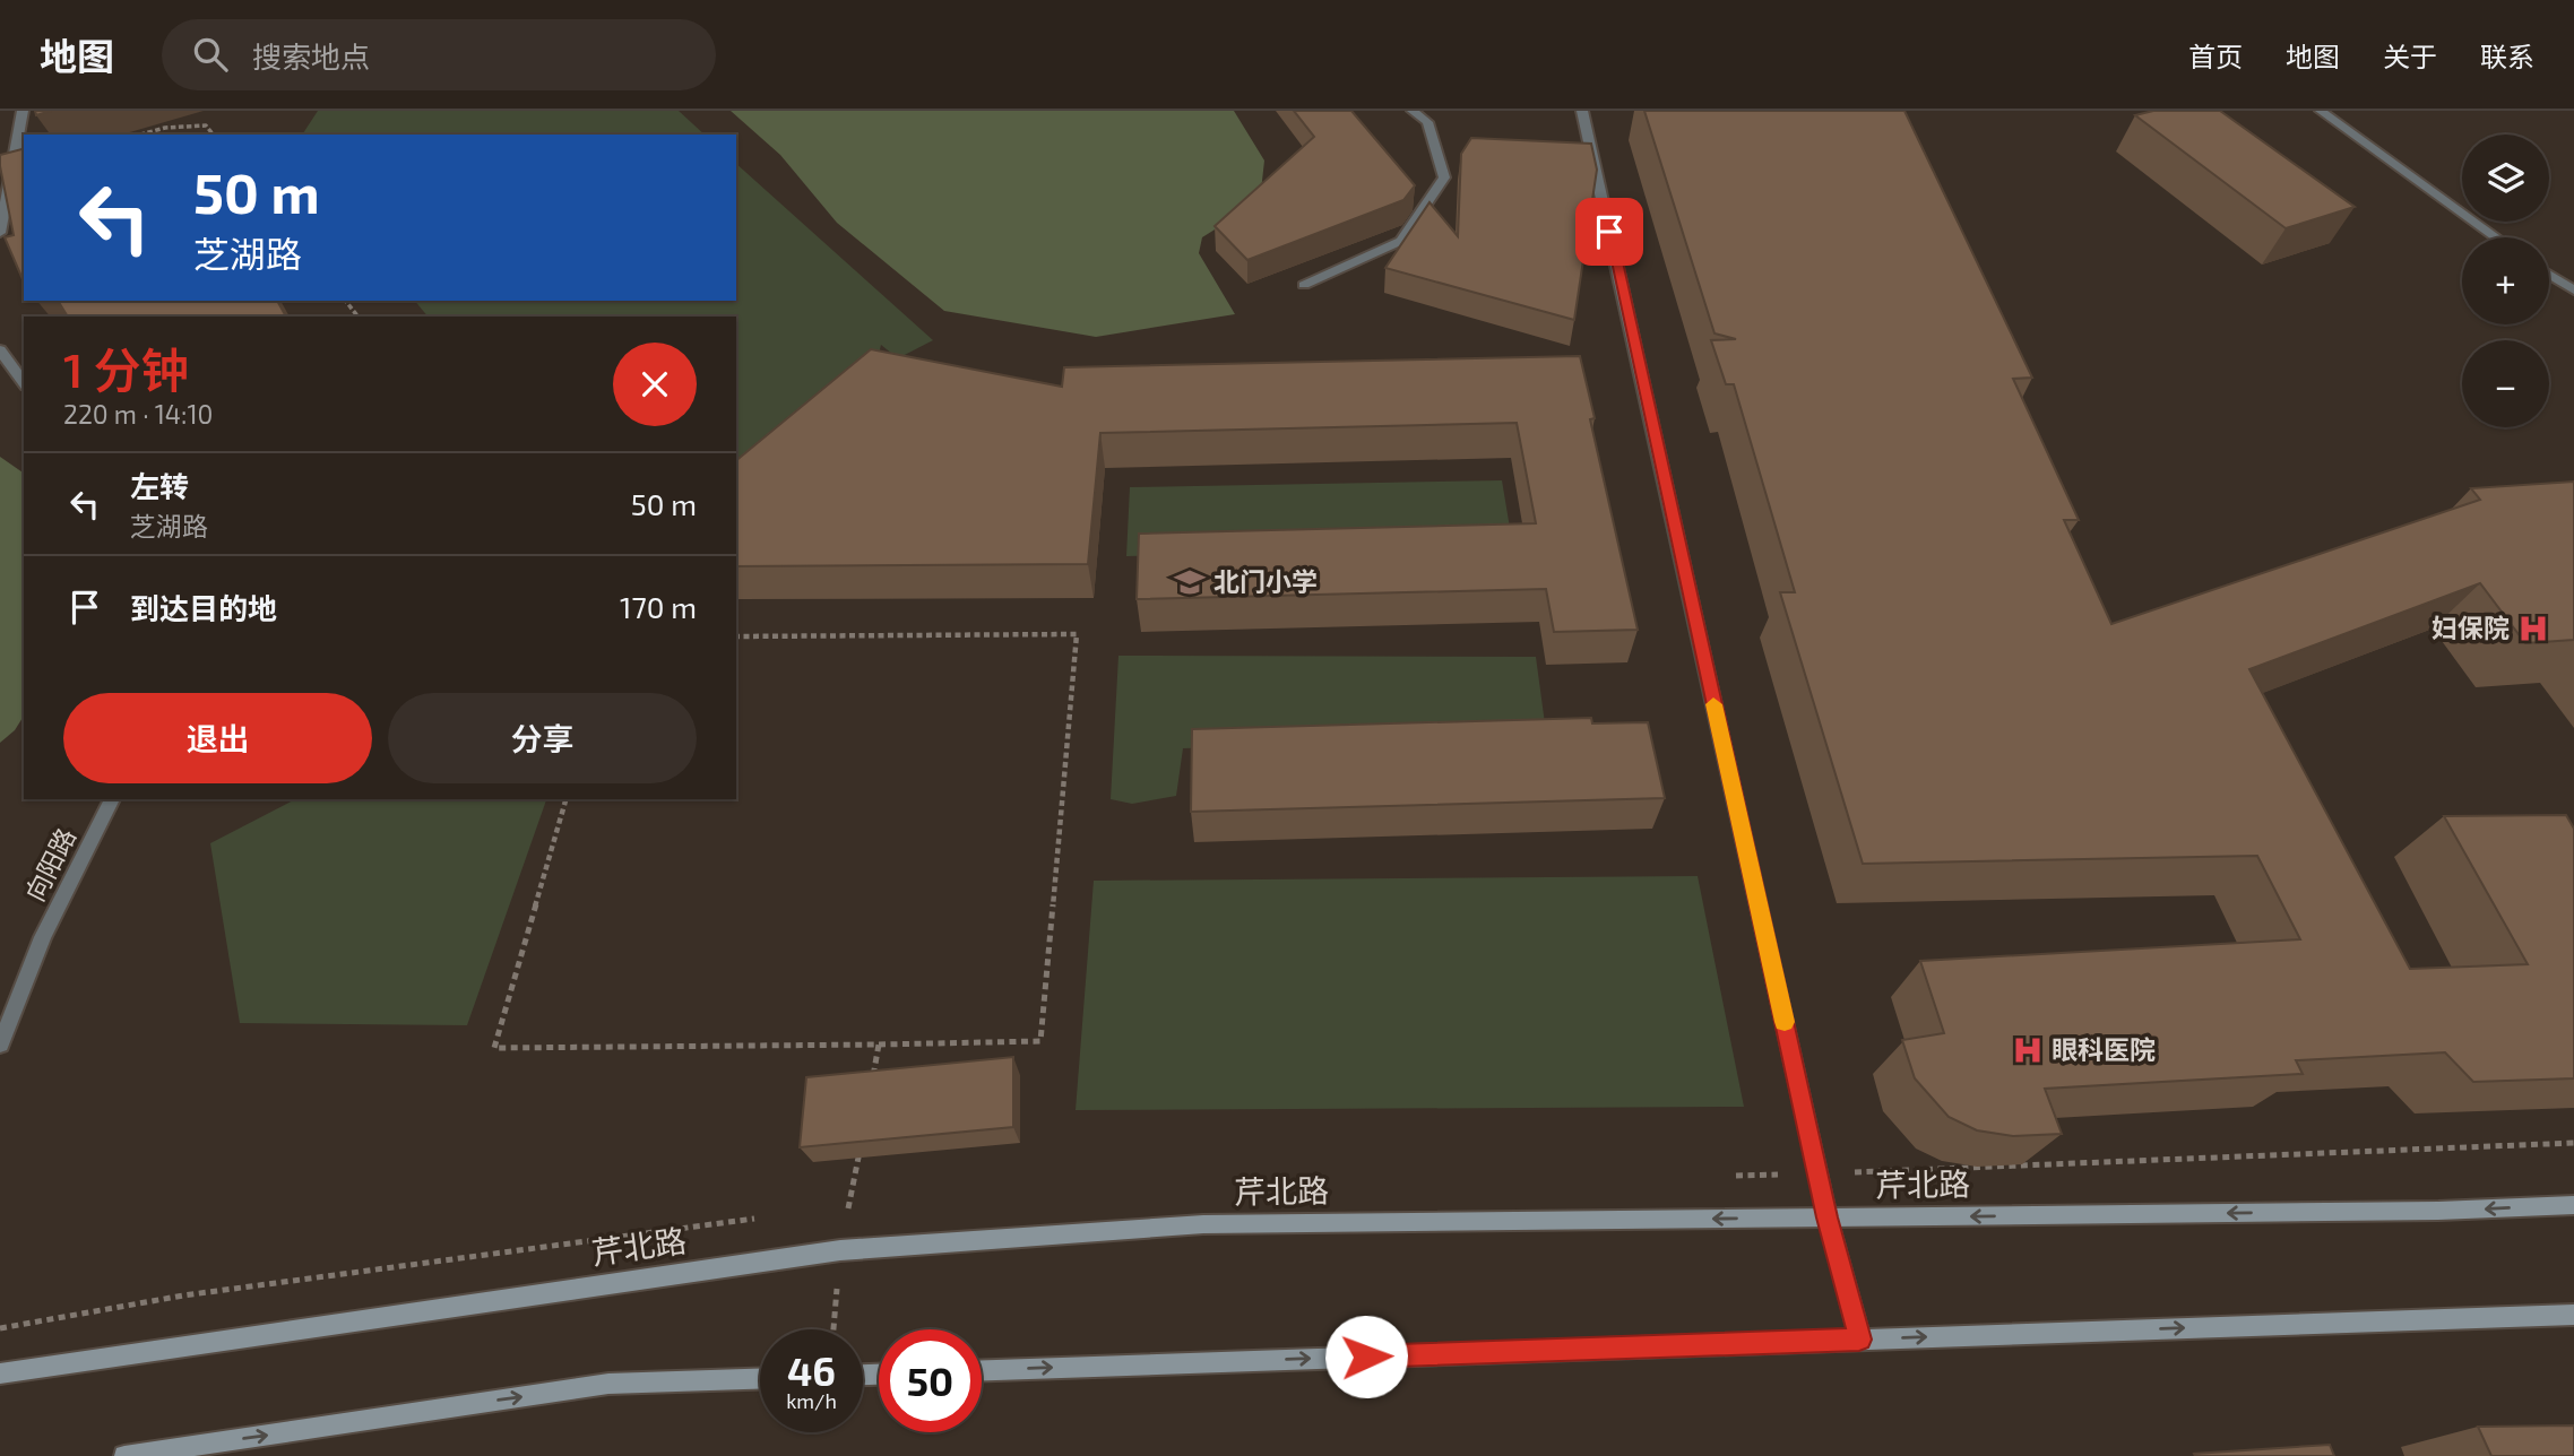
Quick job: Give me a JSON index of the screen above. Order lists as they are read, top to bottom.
{
  "streets": {
    "main road": ["芹北路"],
    "street": ["向阳路"]
  },
  "places": {
    "school or university": ["北门小学"],
    "hospital": ["妇保院", "眼科医院"]
  },
  "page": {
    "header": "地图",
    "search": "搜索地点",
    "nav": [
      "首页",
      "地图",
      "关于",
      "联系"
    ],
    "map_buttons": ["+", "−"],
    "turn": ["50 m", "芝湖路"],
    "heading": ["1 分钟", "220 m · 14:10"],
    "list": [
      {
        "name": "左转",
        "note": "芝湖路",
        "value": "50 m"
      },
      {
        "name": "到达目的地",
        "value": "170 m"
      }
    ],
    "buttons": ["退出", "分享"],
    "speed": "46 km/h",
    "limit": "50"
  }
}
